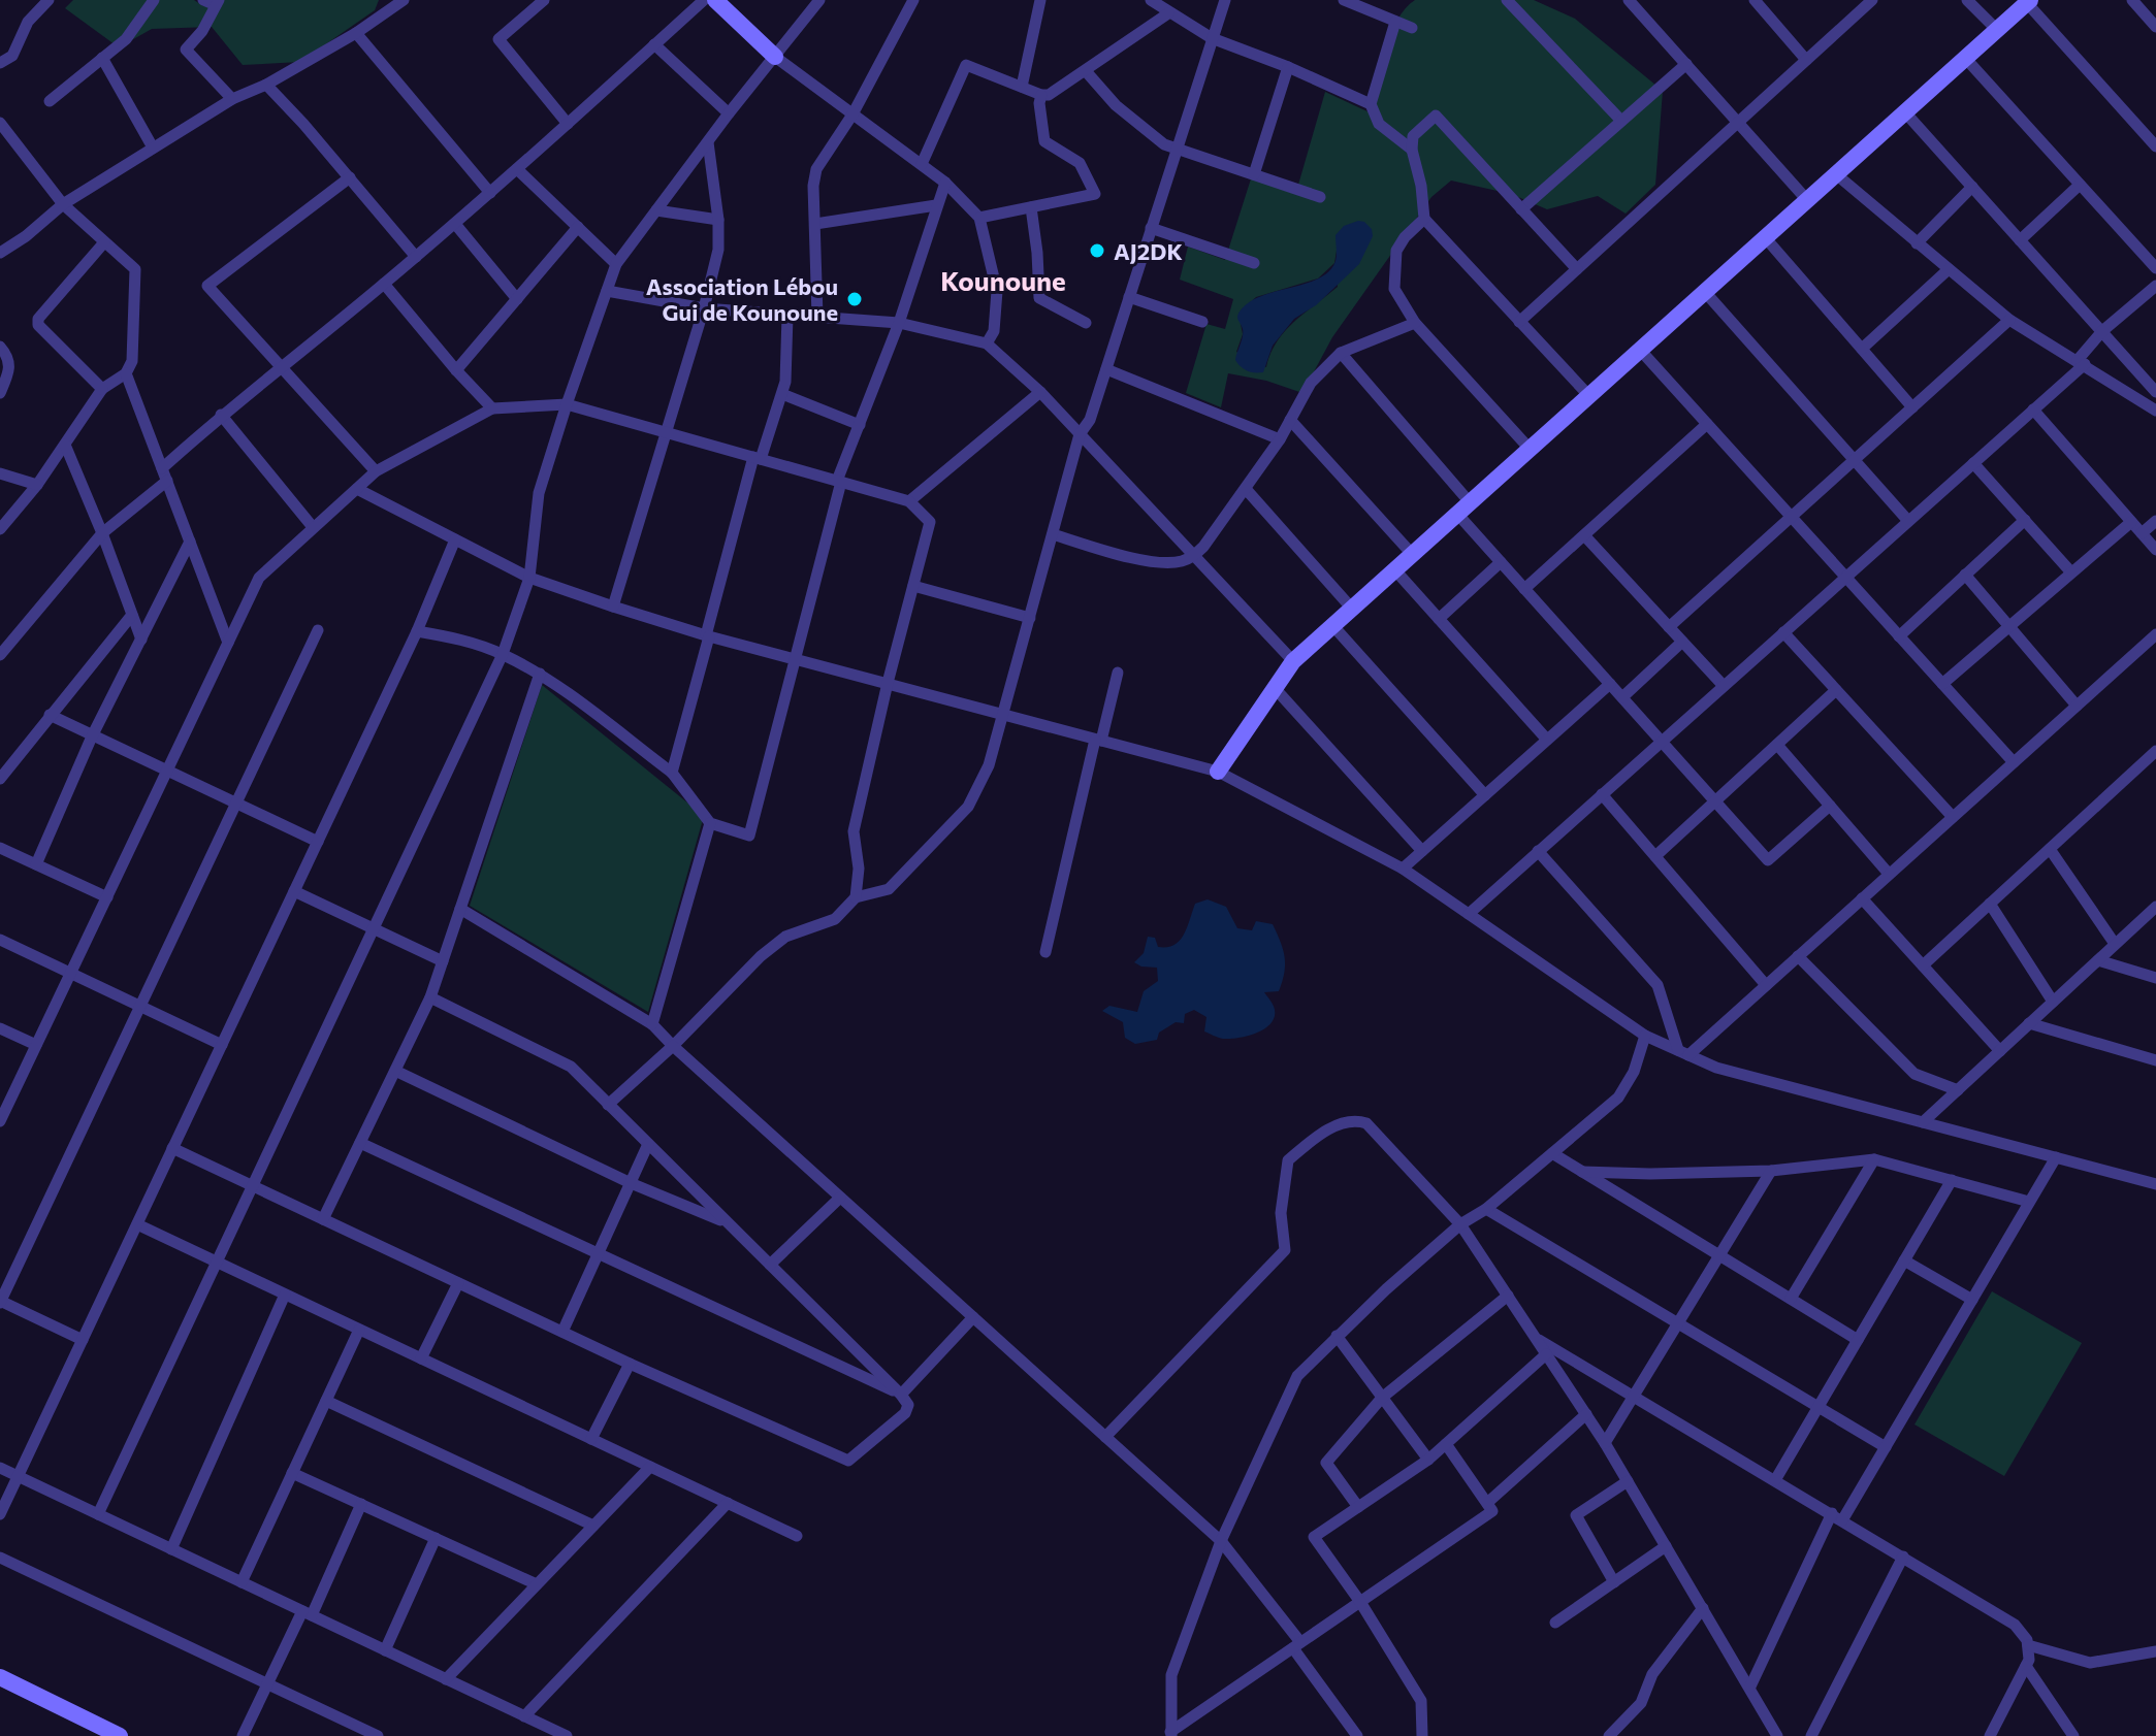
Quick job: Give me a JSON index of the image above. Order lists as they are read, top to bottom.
{
  "districts": ["Kounoune"],
  "places": ["AJ2DK", "Association Lébou Gui de Kounoune"]
}
